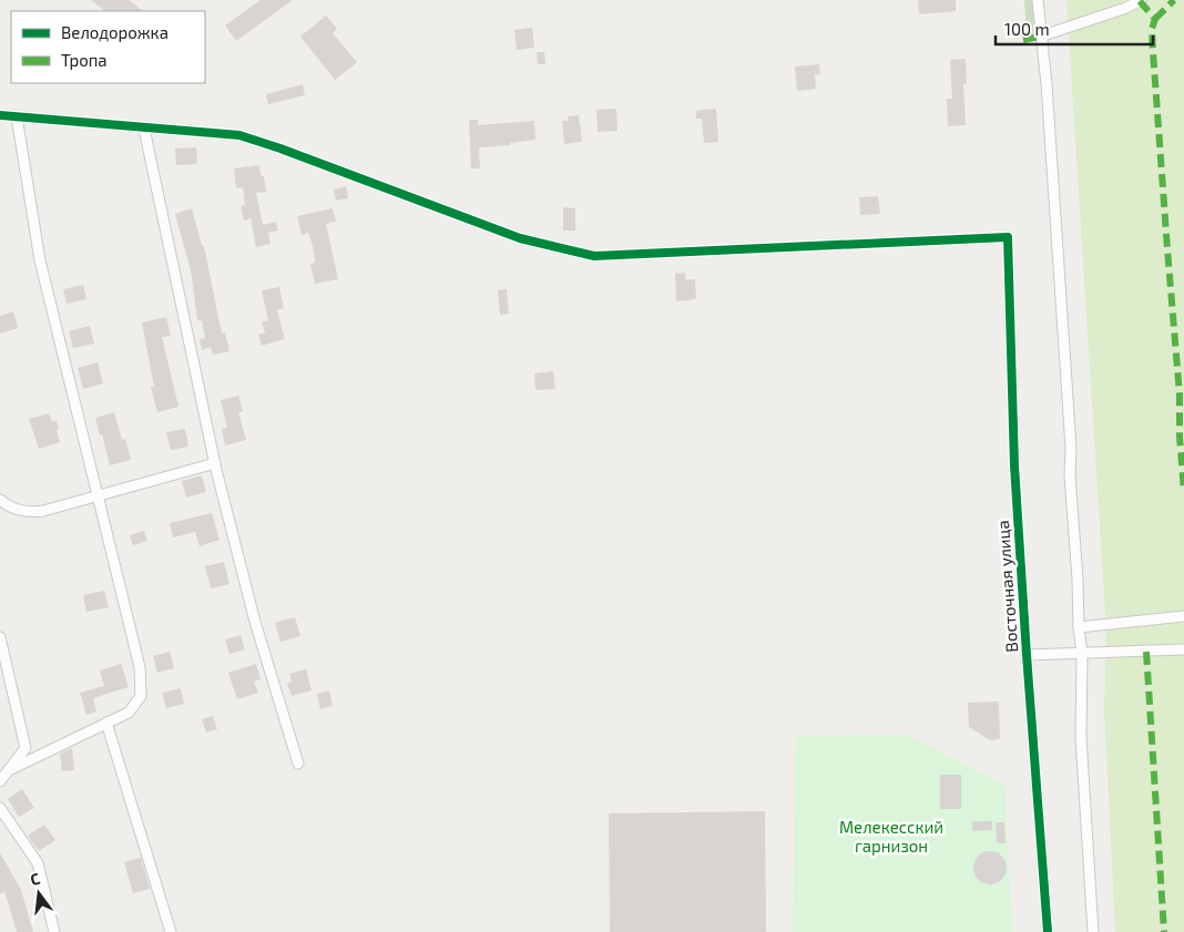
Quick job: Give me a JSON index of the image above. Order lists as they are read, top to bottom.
{
  "streets": {
    "street": ["Восточная улица"]
  },
  "parks": ["Мелекесский гарнизон"],
  "legend": ["Велодорожка", "Тропа"],
  "scale_bar": "100 m",
  "north": "top"
}
